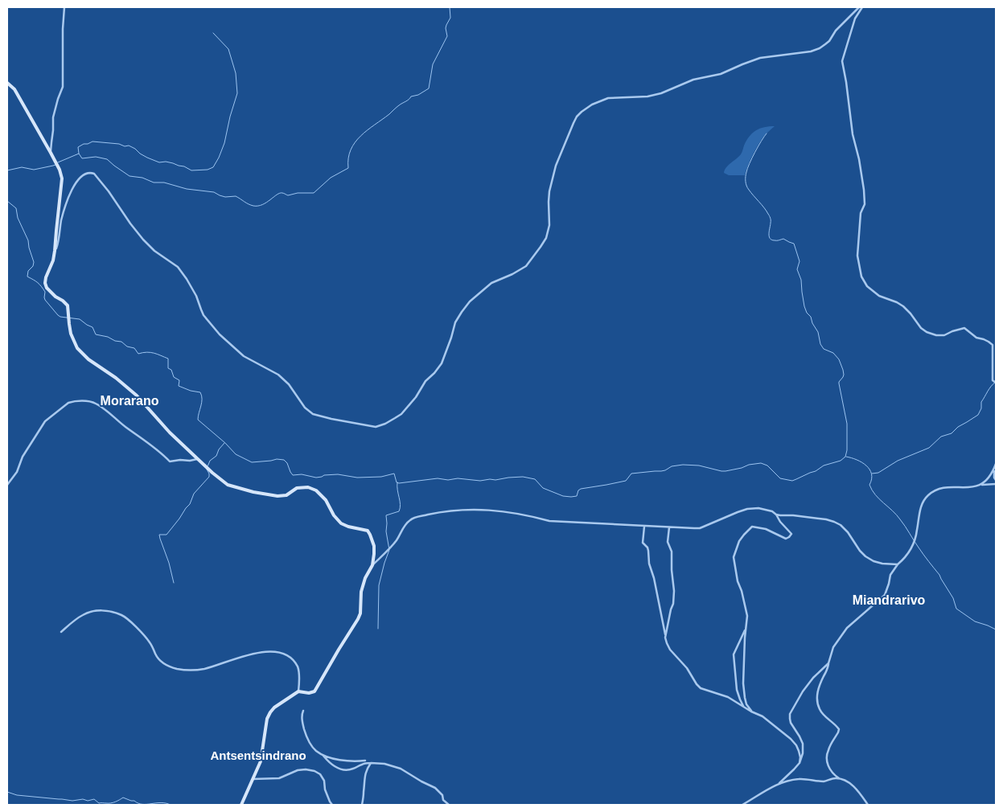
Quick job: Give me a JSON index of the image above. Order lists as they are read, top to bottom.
{
  "districts": ["Morarano", "Miandrarivo", "Antsentsindrano"]
}
